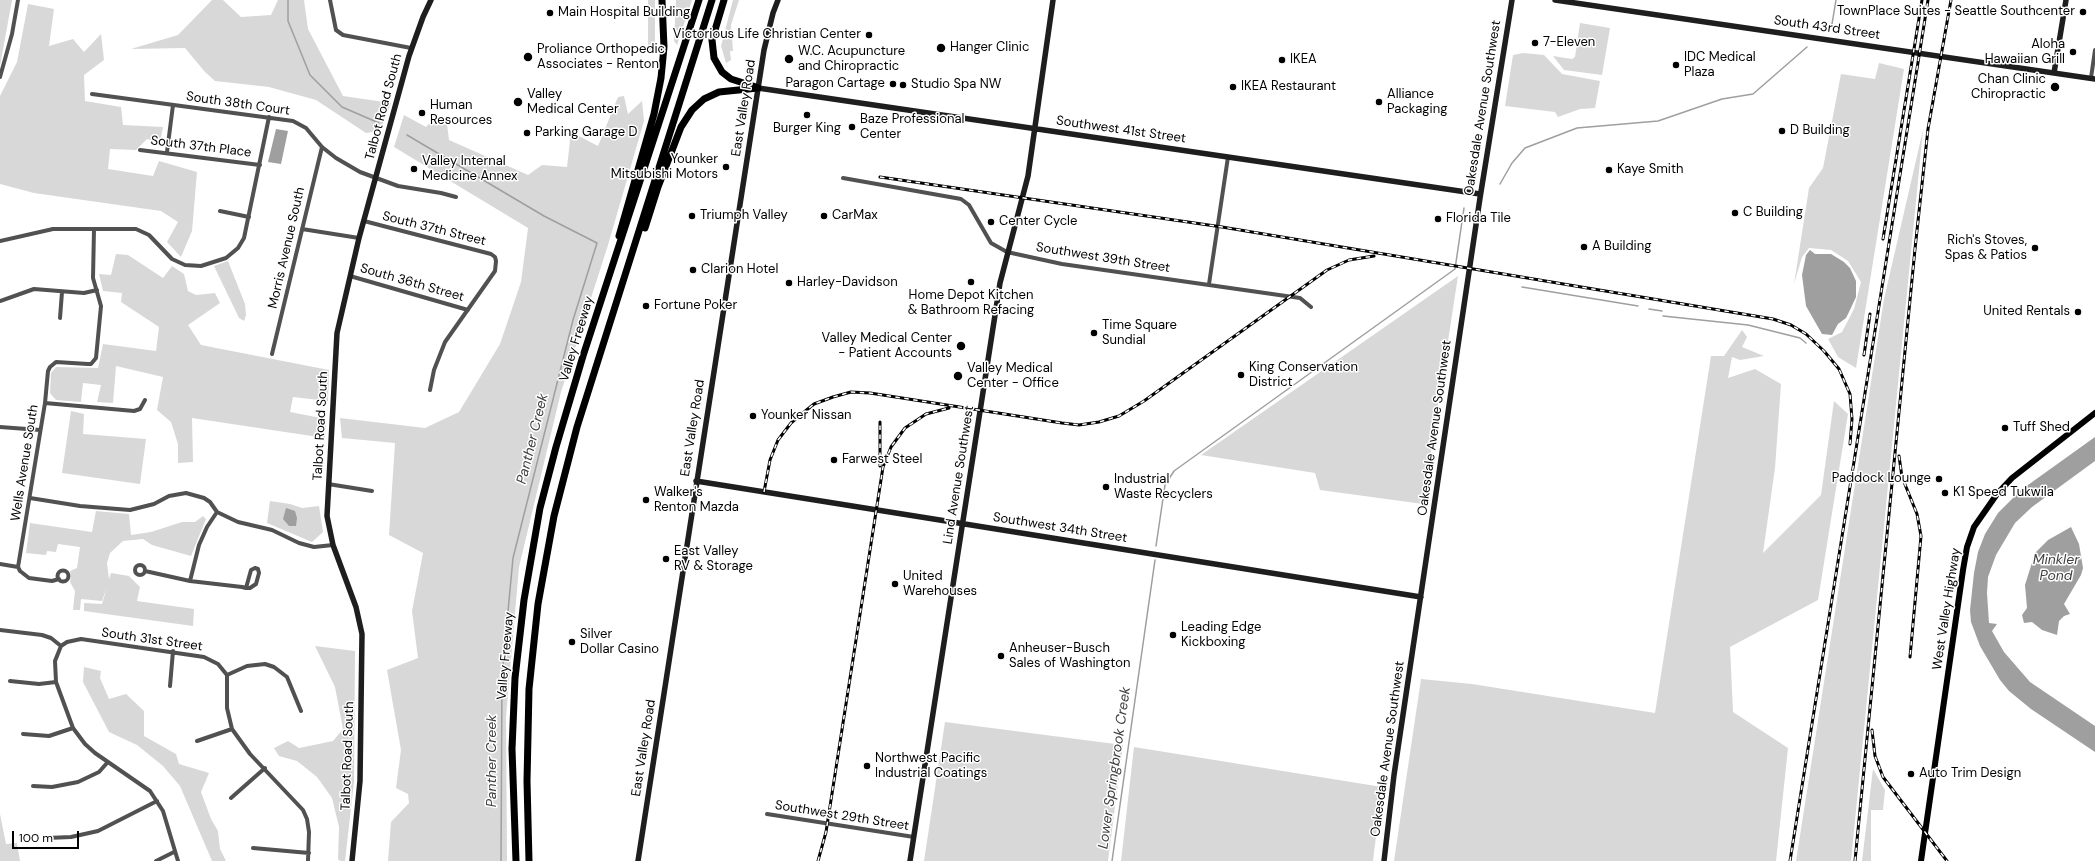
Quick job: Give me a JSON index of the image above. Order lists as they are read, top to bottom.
{
  "streets": {
    "highway": ["Valley Freeway"],
    "main road": ["West Valley Highway"],
    "street": [
      "South 43rd Street",
      "South 38th Court",
      "Talbot Road South",
      "East Valley Road",
      "Oakesdale Avenue Southwest",
      "Southwest 41st Street",
      "South 37th Place",
      "South 37th Street",
      "Morris Avenue South",
      "Southwest 39th Street",
      "South 36th Street",
      "Wells Avenue South",
      "Lind Avenue Southwest",
      "Southwest 34th Street",
      "South 31st Street",
      "Southwest 29th Street"
    ]
  },
  "crossings": [
    ["South 38th Court", "Talbot Road South"],
    ["South 38th Court", "Morris Avenue South"],
    ["Talbot Road South", "South 37th Street"],
    ["Talbot Road South", "South 36th Street"],
    ["East Valley Road", "Southwest 41st Street"],
    ["East Valley Road", "Southwest 34th Street"],
    ["Oakesdale Avenue Southwest", "Southwest 41st Street"],
    ["Oakesdale Avenue Southwest", "Southwest 34th Street"],
    ["Southwest 41st Street", "Lind Avenue Southwest"],
    ["South 37th Street", "South 36th Street"],
    ["Southwest 39th Street", "Lind Avenue Southwest"],
    ["Lind Avenue Southwest", "Southwest 34th Street"],
    ["Lind Avenue Southwest", "Southwest 29th Street"]
  ],
  "water": ["Panther Creek", "Minkler Pond", "Lower Springbrook Creek"],
  "places": [
    "TownPlace Suites - Seattle Southcenter",
    "Main Hospital Building",
    "Victorious Life Christian Center",
    "7-Eleven",
    "Hanger Clinic",
    "Aloha Hawaiian Grill",
    "Proliance Orthopedic Associates - Renton",
    "W.C. Acupuncture and Chiropractic",
    "IKEA",
    "IDC Medical Plaza",
    "Paragon Cartage",
    "Studio Spa NW",
    "IKEA Restaurant",
    "Chan Clinic Chiropractic",
    "Valley Medical Center",
    "Alliance Packaging",
    "Human Resources",
    "Burger King",
    "Baze Professional Center",
    "D Building",
    "Parking Garage D",
    "Younker Mitsubishi Motors",
    "Valley Internal Medicine Annex",
    "Kaye Smith",
    "C Building",
    "Triumph Valley",
    "CarMax",
    "Florida Tile",
    "Center Cycle",
    "A Building",
    "Rich's Stoves, Spas & Patios",
    "Clarion Hotel",
    "Home Depot Kitchen & Bathroom Refacing",
    "Harley-Davidson",
    "Fortune Poker",
    "United Rentals",
    "Time Square Sundial",
    "Valley Medical Center - Patient Accounts",
    "King Conservation District",
    "Valley Medical Center - Office",
    "Younker Nissan",
    "Tuff Shed",
    "Farwest Steel",
    "Paddock Lounge",
    "Industrial Waste Recyclers",
    "K1 Speed Tukwila",
    "Walker's Renton Mazda",
    "East Valley RV & Storage",
    "United Warehouses",
    "Leading Edge Kickboxing",
    "Silver Dollar Casino",
    "Anheuser-Busch Sales of Washington",
    "Northwest Pacific Industrial Coatings",
    "Auto Trim Design"
  ],
  "scale_bar": "100 m"
}
